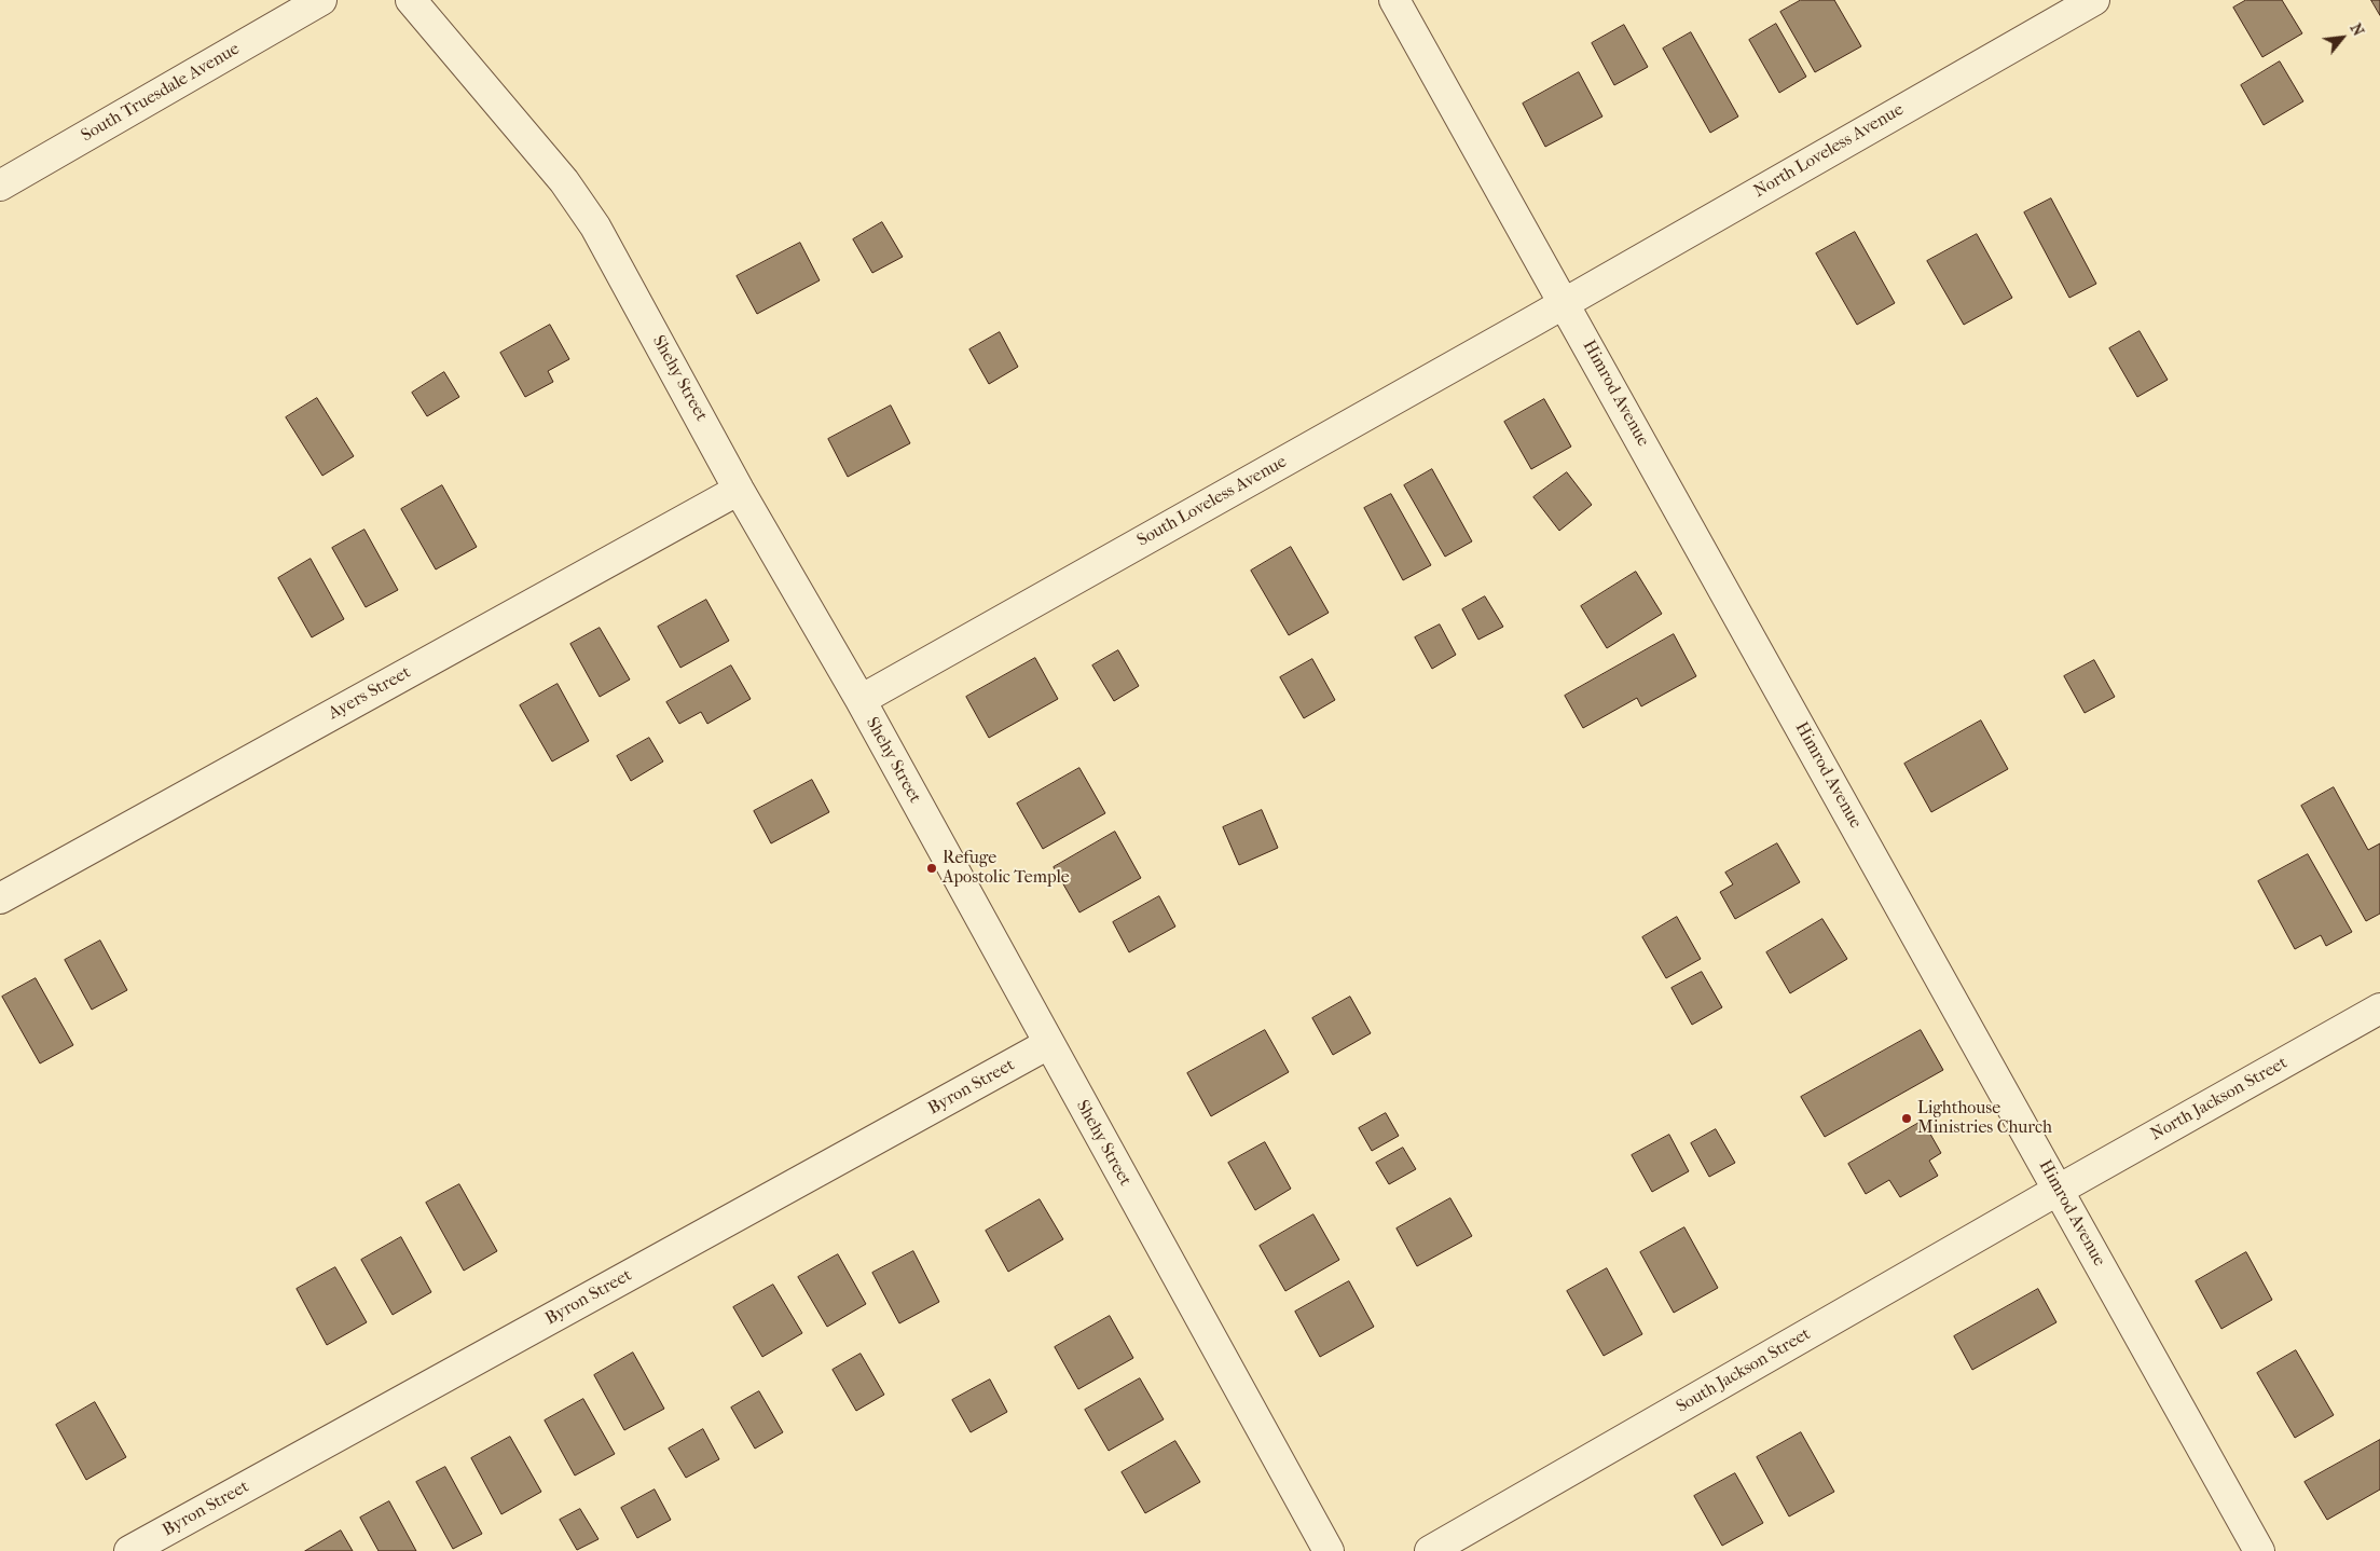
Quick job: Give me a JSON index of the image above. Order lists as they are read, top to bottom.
{
  "streets": {
    "street": [
      "South Truesdale Avenue",
      "North Loveless Avenue",
      "Shehy Street",
      "Himrod Avenue",
      "South Loveless Avenue",
      "Ayers Street",
      "Byron Street",
      "North Jackson Street",
      "South Jackson Street"
    ]
  },
  "crossings": [
    ["North Loveless Avenue", "Himrod Avenue"],
    ["North Loveless Avenue", "South Loveless Avenue"],
    ["Shehy Street", "South Loveless Avenue"],
    ["Shehy Street", "Ayers Street"],
    ["Shehy Street", "Byron Street"],
    ["Himrod Avenue", "South Loveless Avenue"],
    ["Himrod Avenue", "North Jackson Street"],
    ["Himrod Avenue", "South Jackson Street"],
    ["North Jackson Street", "South Jackson Street"]
  ],
  "places": ["Refuge Apostolic Temple", "Lighthouse Ministries Church"],
  "north": "top right"
}
